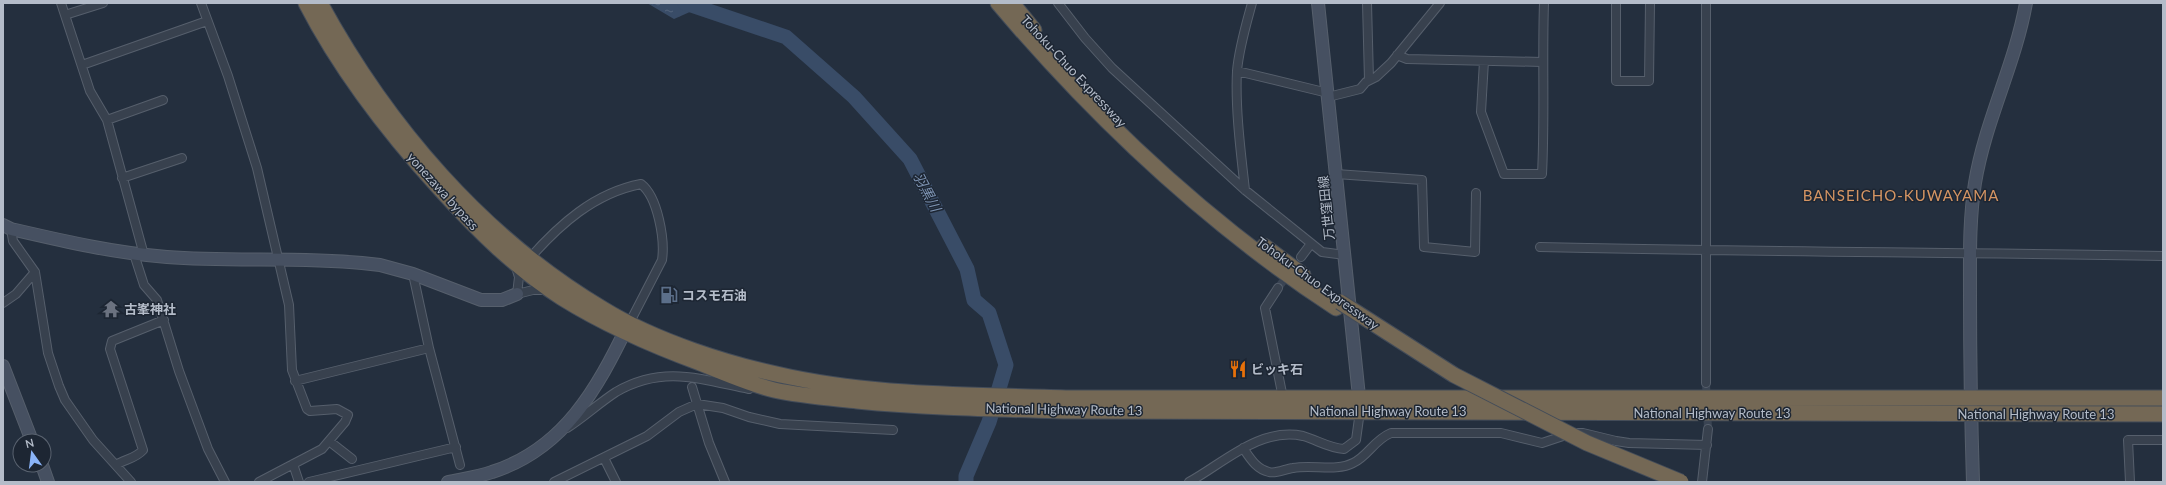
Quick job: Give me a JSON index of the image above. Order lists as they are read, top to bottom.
{
  "streets": {
    "highway": ["Tohoku-Chuo Expressway", "yonezawa bypass", "National Highway Route 13"],
    "street": ["万世窪田線"]
  },
  "crossings": [
    ["yonezawa bypass", "National Highway Route 13"],
    ["万世窪田線", "National Highway Route 13"]
  ],
  "districts": ["BANSEICHO-KUWAYAMA"],
  "water": ["羽黒川"],
  "places": {
    "fuel station": ["コスモ石油"],
    "temple": ["古峯神社"],
    "restaurant": ["ビッキ石"]
  },
  "north": "top"
}
